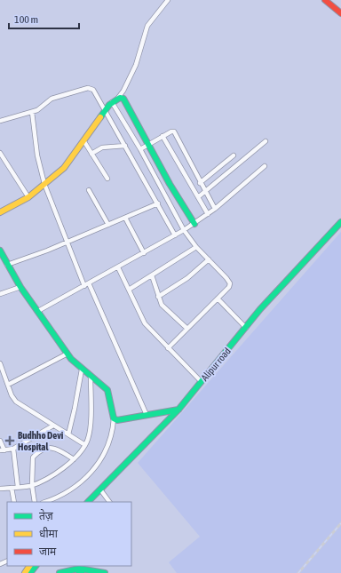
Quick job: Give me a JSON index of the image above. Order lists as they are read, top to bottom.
{
  "streets": {
    "street": ["Alipur road"]
  },
  "places": {
    "health": ["Budhho Devi Hospital"]
  },
  "legend": ["तेज़", "धीमा", "जाम"],
  "scale_bar": "100 m"
}
